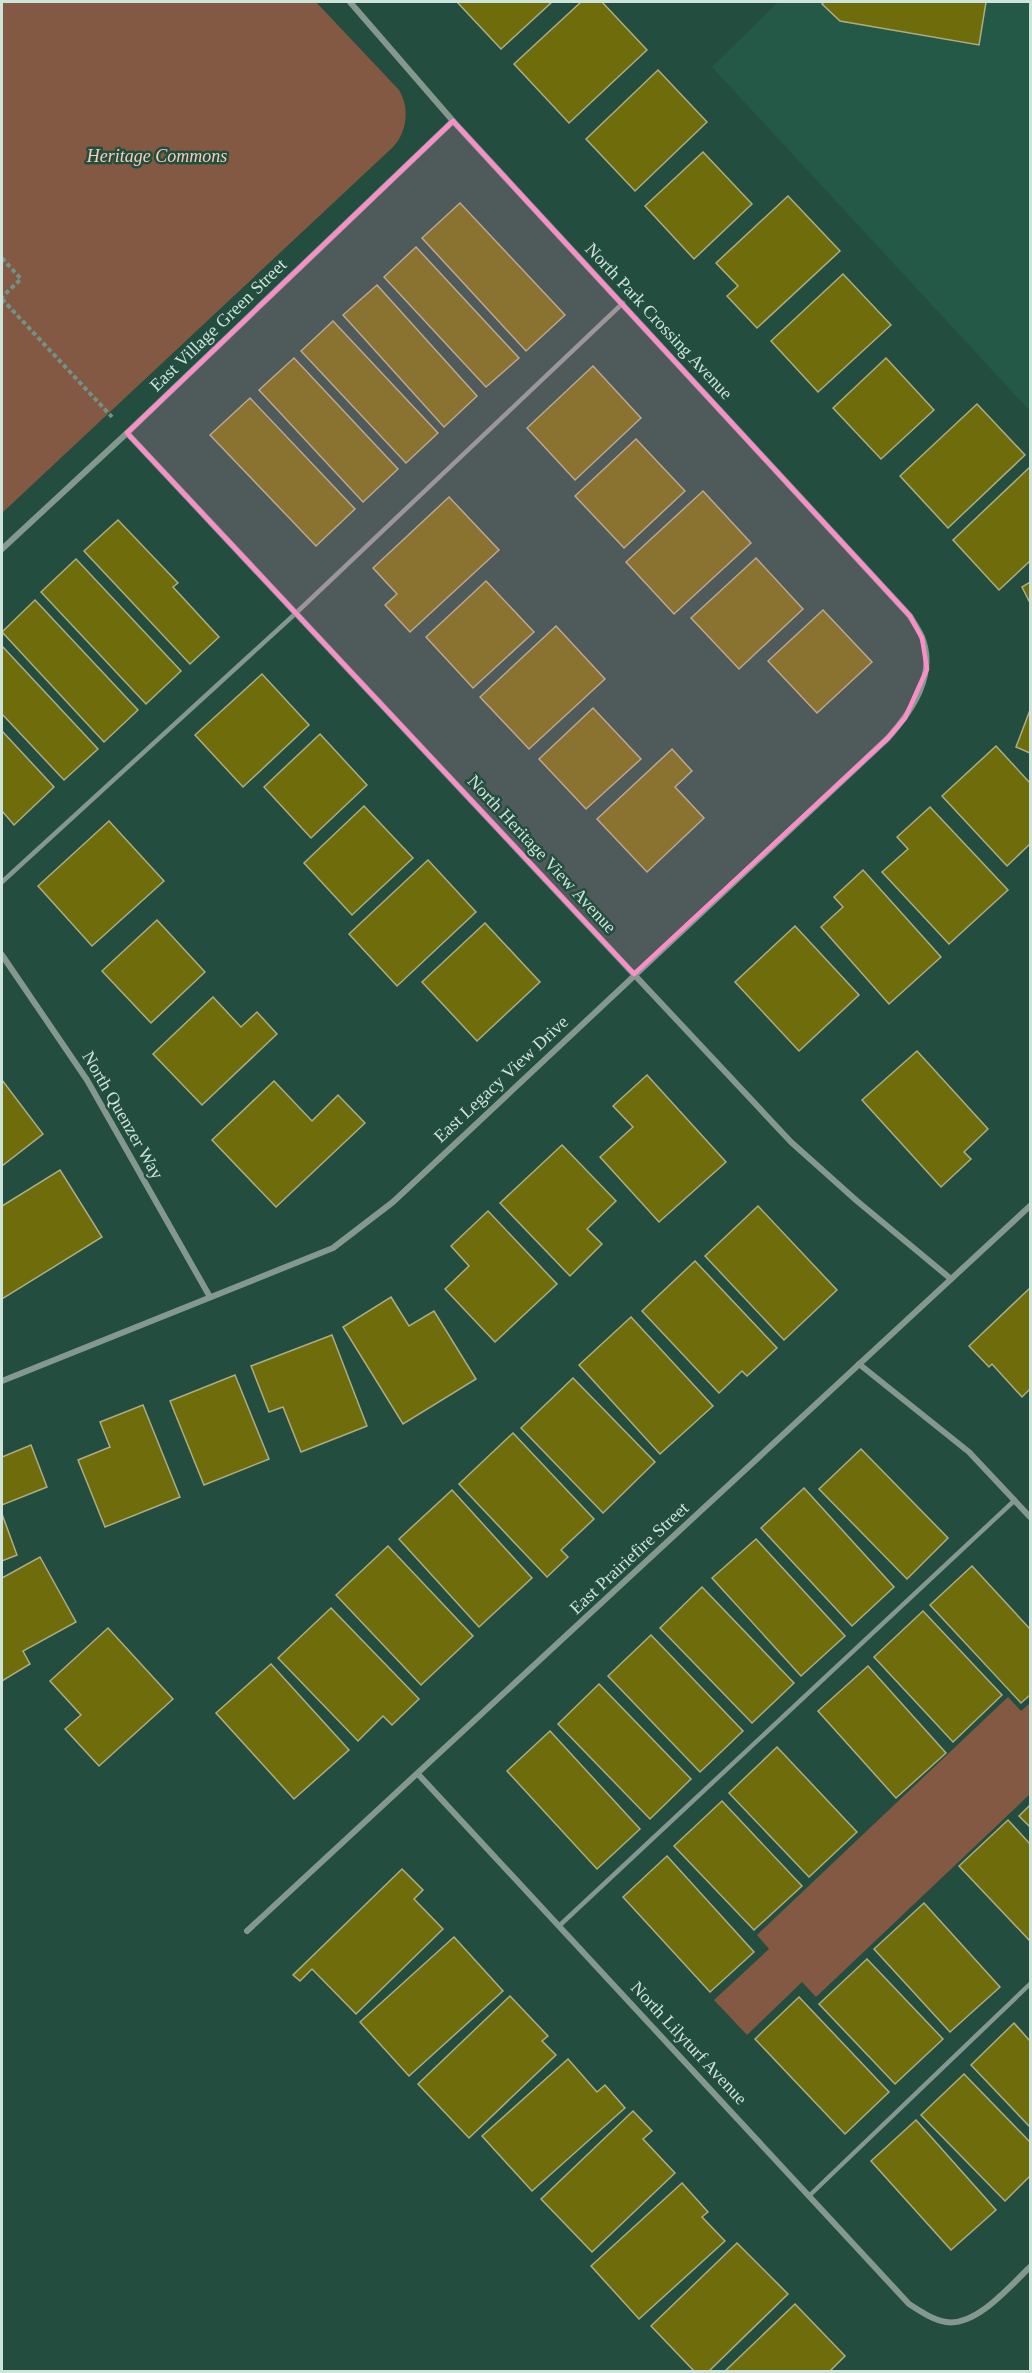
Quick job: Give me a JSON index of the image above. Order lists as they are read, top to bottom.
{
  "streets": {
    "street": [
      "North Park Crossing Avenue",
      "East Village Green Street",
      "North Heritage View Avenue",
      "East Legacy View Drive",
      "North Quenzer Way",
      "East Prairiefire Street",
      "North Lilyturf Avenue"
    ]
  },
  "crossings": [
    ["North Park Crossing Avenue", "East Village Green Street"],
    ["North Park Crossing Avenue", "East Legacy View Drive"],
    ["East Village Green Street", "North Heritage View Avenue"],
    ["North Heritage View Avenue", "East Legacy View Drive"],
    ["North Heritage View Avenue", "East Prairiefire Street"],
    ["East Legacy View Drive", "North Quenzer Way"],
    ["East Prairiefire Street", "North Lilyturf Avenue"]
  ],
  "parks": ["Heritage Commons"]
}
